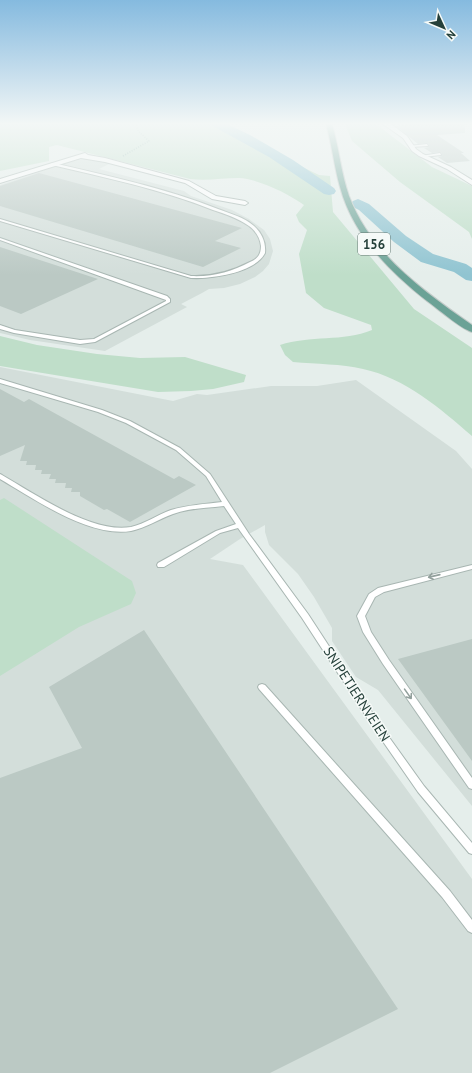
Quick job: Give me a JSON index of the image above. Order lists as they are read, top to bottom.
{
  "streets": {
    "main road": ["156"],
    "lane": ["SNIPETJERNVEIEN"]
  },
  "north": "bottom right"
}
